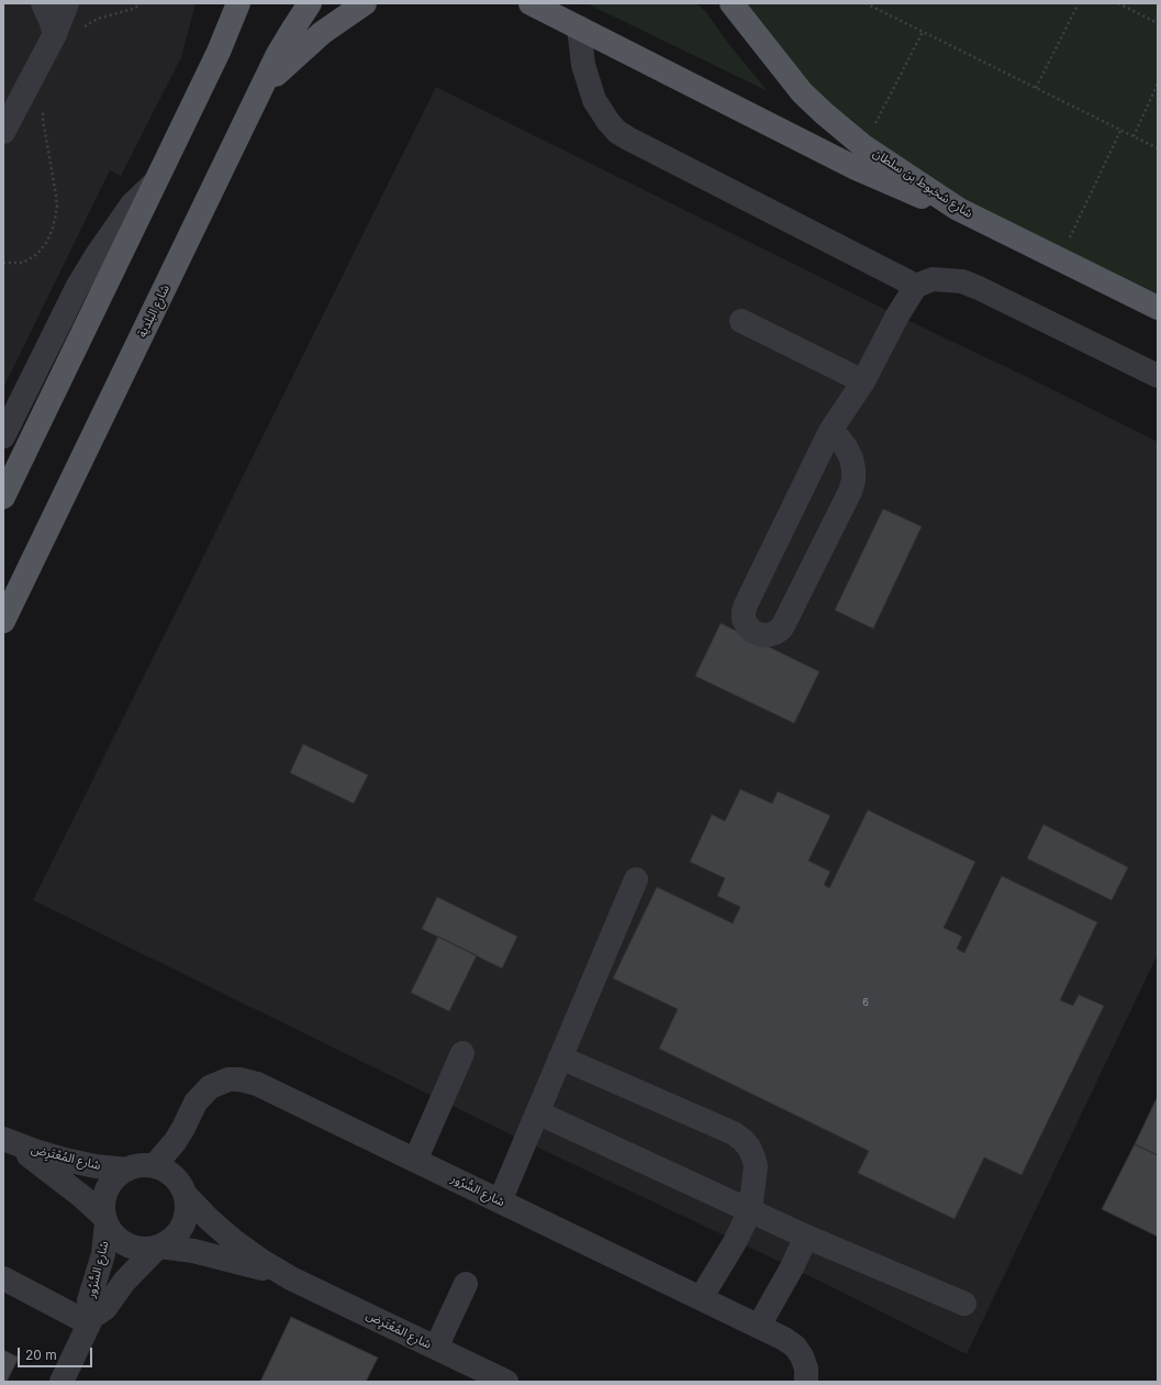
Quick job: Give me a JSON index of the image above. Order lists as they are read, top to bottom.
{
  "streets": {
    "main road": ["شارع شخبوط بن سلطان", "شارع البلدية"],
    "street": ["شارع المُعْتَرِض", "شارع السُّرُور"]
  },
  "crossings": [
    ["شارع المُعْتَرِض", "شارع السُّرُور"]
  ],
  "house_numbers": ["6"],
  "scale_bar": "20 m"
}
